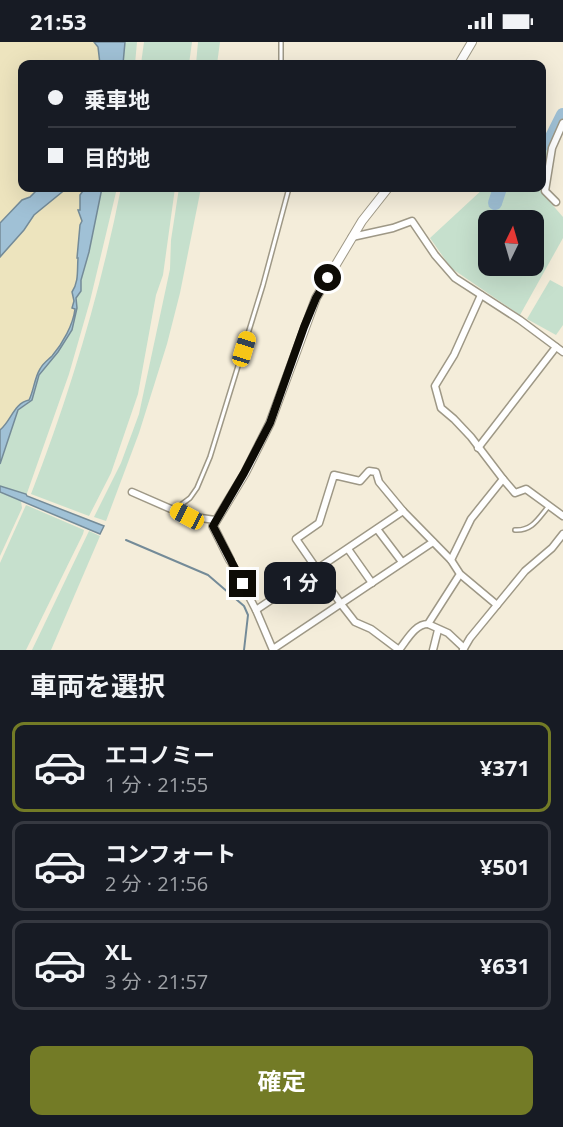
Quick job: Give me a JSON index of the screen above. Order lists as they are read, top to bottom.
{
  "north": "top",
  "page": {
    "status": "21:53",
    "banner": ["乗車地", "目的地"],
    "bubble": "1 分",
    "heading": "車両を選択",
    "list": [
      {
        "name": "エコノミー",
        "note": "1 分 · 21:55",
        "value": "¥371"
      },
      {
        "name": "コンフォート",
        "note": "2 分 · 21:56",
        "value": "¥501"
      },
      {
        "name": "XL",
        "note": "3 分 · 21:57",
        "value": "¥631"
      }
    ],
    "buttons": "確定"
  }
}
